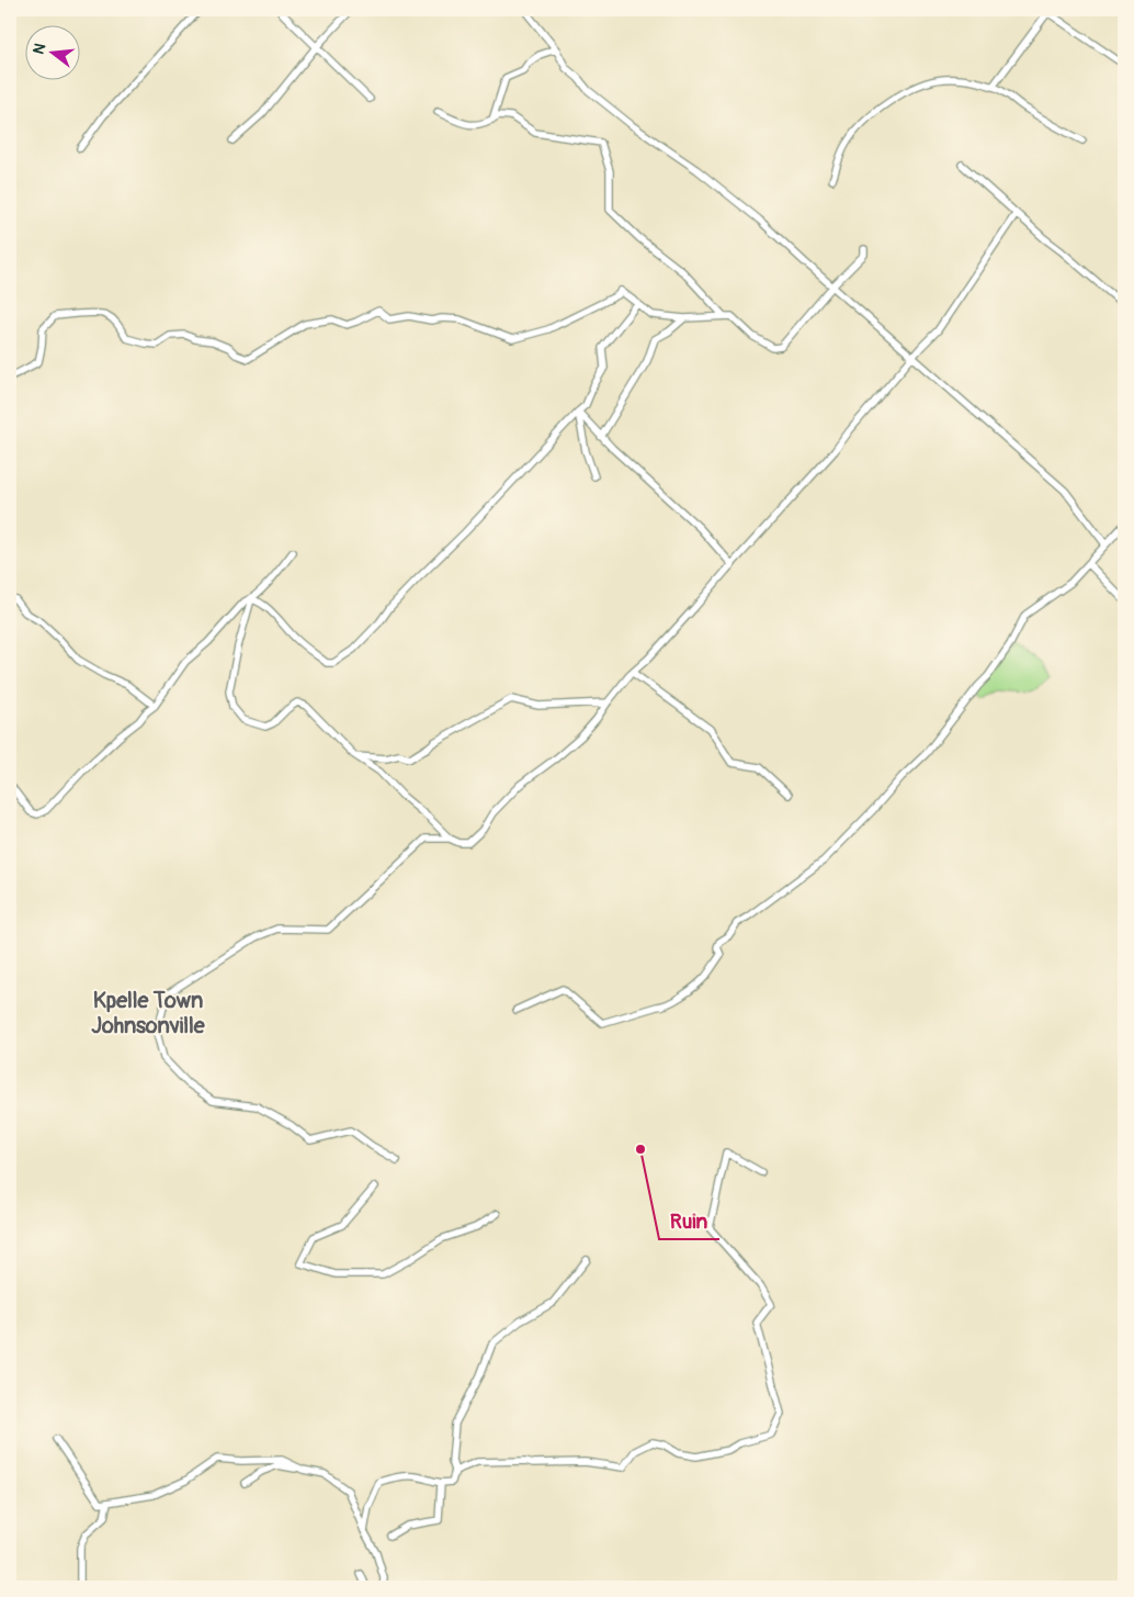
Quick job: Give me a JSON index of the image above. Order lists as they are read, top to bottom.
{
  "districts": ["Kpelle Town Johnsonville"],
  "places": ["Ruin"],
  "north": "left"
}
